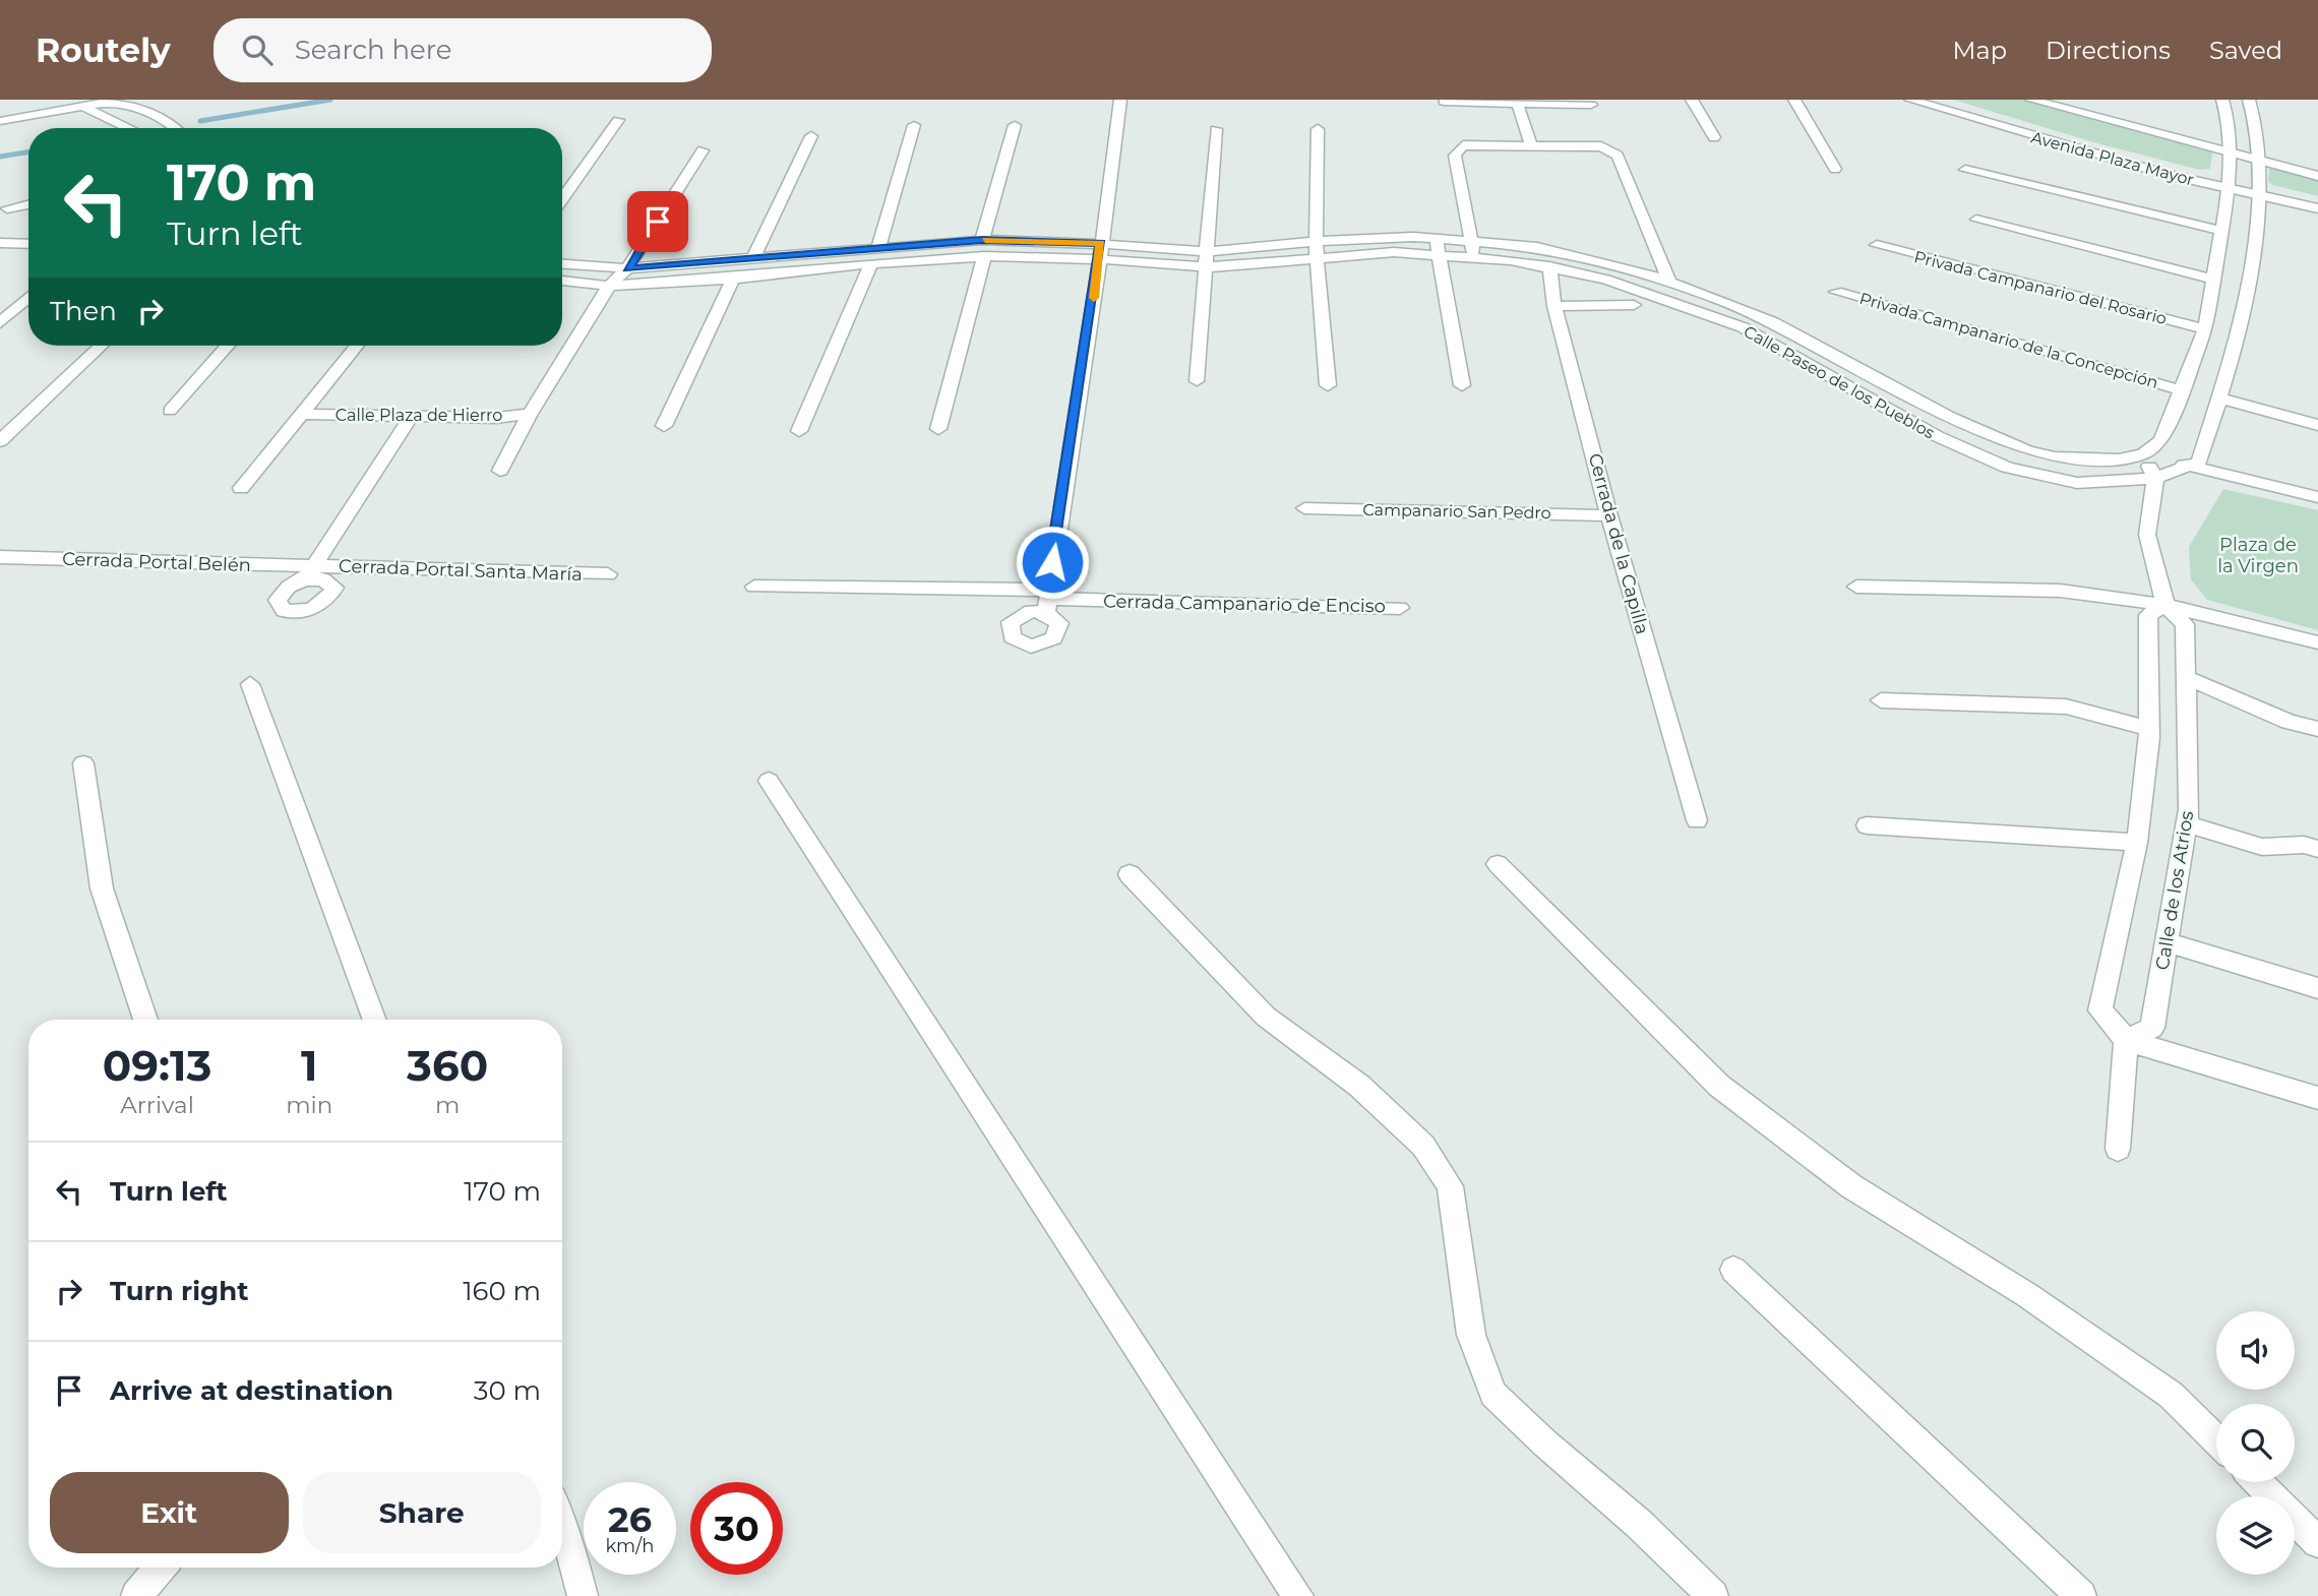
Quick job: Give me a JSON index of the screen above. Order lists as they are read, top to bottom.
{
  "streets": {
    "street": [
      "Avenida Plaza Mayor",
      "Privada Campanario del Rosario",
      "Privada Campanario de la Concepción",
      "Calle Paseo de los Pueblos",
      "Calle Plaza de Hierro",
      "Campanario San Pedro",
      "Cerrada de la Capilla",
      "Cerrada Portal Belén",
      "Cerrada Portal Santa María",
      "Cerrada Campanario de Enciso",
      "Calle de los Atrios"
    ]
  },
  "crossings": [
    ["Calle Paseo de los Pueblos", "Cerrada de la Capilla"],
    ["Calle Paseo de los Pueblos", "Calle de los Atrios"],
    ["Campanario San Pedro", "Cerrada de la Capilla"],
    ["Cerrada Portal Belén", "Cerrada Portal Santa María"]
  ],
  "parks": ["Plaza de la Virgen"],
  "page": {
    "header": "Routely",
    "search": "Search here",
    "nav": ["Map", "Directions", "Saved"],
    "turn": ["170 m", "Turn left"],
    "then": "Then",
    "eta": [
      "09:13",
      "Arrival",
      "1",
      "min",
      "360",
      "m"
    ],
    "list": [
      {
        "name": "Turn left",
        "value": "170 m"
      },
      {
        "name": "Turn right",
        "value": "160 m"
      },
      {
        "name": "Arrive at destination",
        "value": "30 m"
      }
    ],
    "buttons": ["Exit", "Share"],
    "speed": "26 km/h",
    "limit": "30"
  }
}
